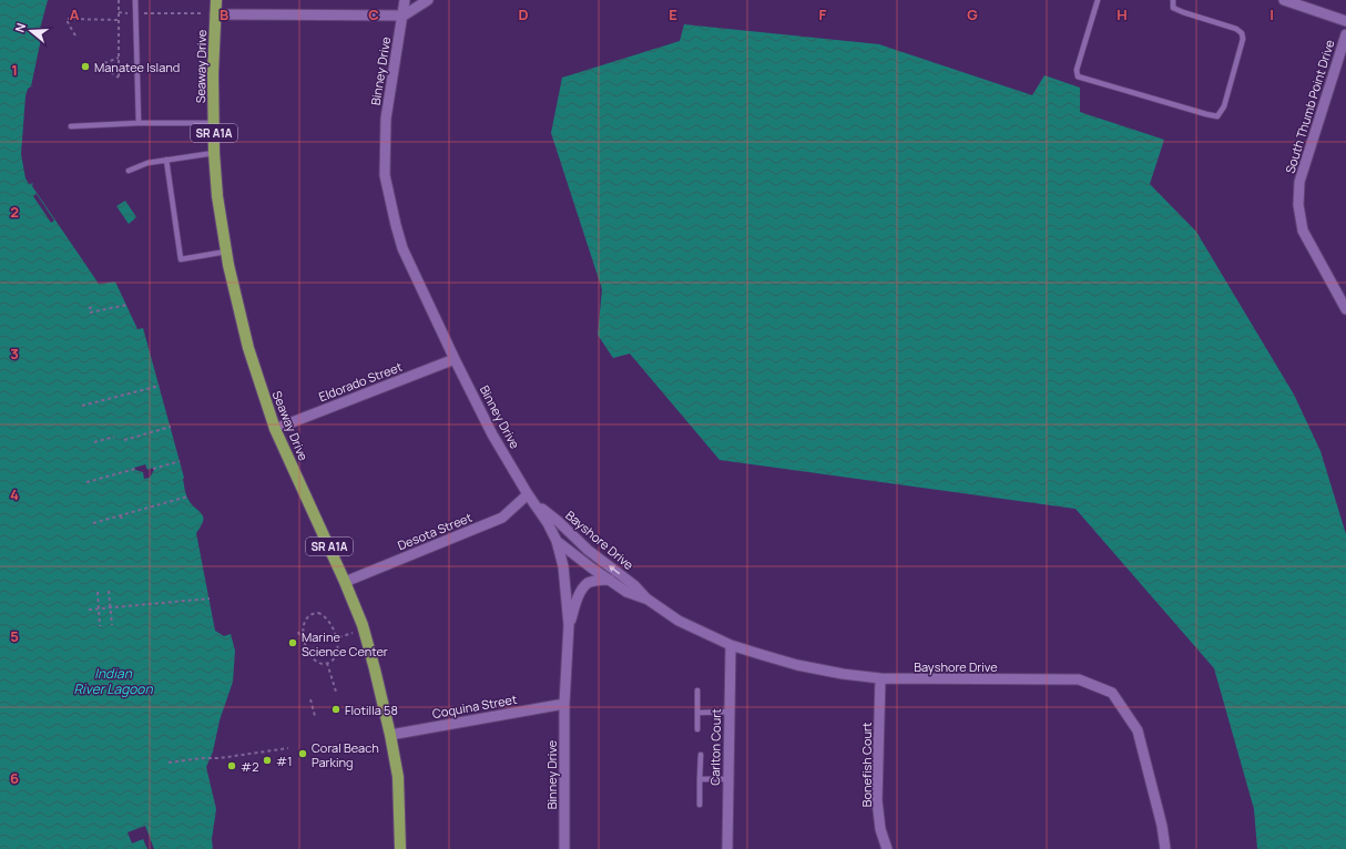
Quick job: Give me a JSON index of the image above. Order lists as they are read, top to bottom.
{
  "streets": {
    "main road": ["Seaway Drive", "SR A1A"],
    "street": [
      "Binney Drive",
      "South Thumb Point Drive",
      "Eldorado Street",
      "Desota Street",
      "Bayshore Drive",
      "Coquina Street",
      "Carlton Court",
      "Bonefish Court"
    ]
  },
  "crossings": [
    ["Seaway Drive", "Eldorado Street"],
    ["Seaway Drive", "Desota Street"],
    ["Seaway Drive", "Coquina Street"],
    ["Binney Drive", "Eldorado Street"],
    ["Binney Drive", "Desota Street"],
    ["Binney Drive", "Bayshore Drive"],
    ["Binney Drive", "Coquina Street"],
    ["Bayshore Drive", "Carlton Court"],
    ["Bayshore Drive", "Bonefish Court"]
  ],
  "water": ["Indian River Lagoon"],
  "places": [
    "Manatee Island",
    "Marine Science Center",
    "Flotilla 58",
    "Coral Beach Parking",
    "#1",
    "#2"
  ],
  "north": "left",
  "grid": {
    "columns": [
      "A",
      "B",
      "C",
      "D",
      "E",
      "F",
      "G",
      "H",
      "I"
    ],
    "rows": [
      "1",
      "2",
      "3",
      "4",
      "5",
      "6"
    ]
  }
}
